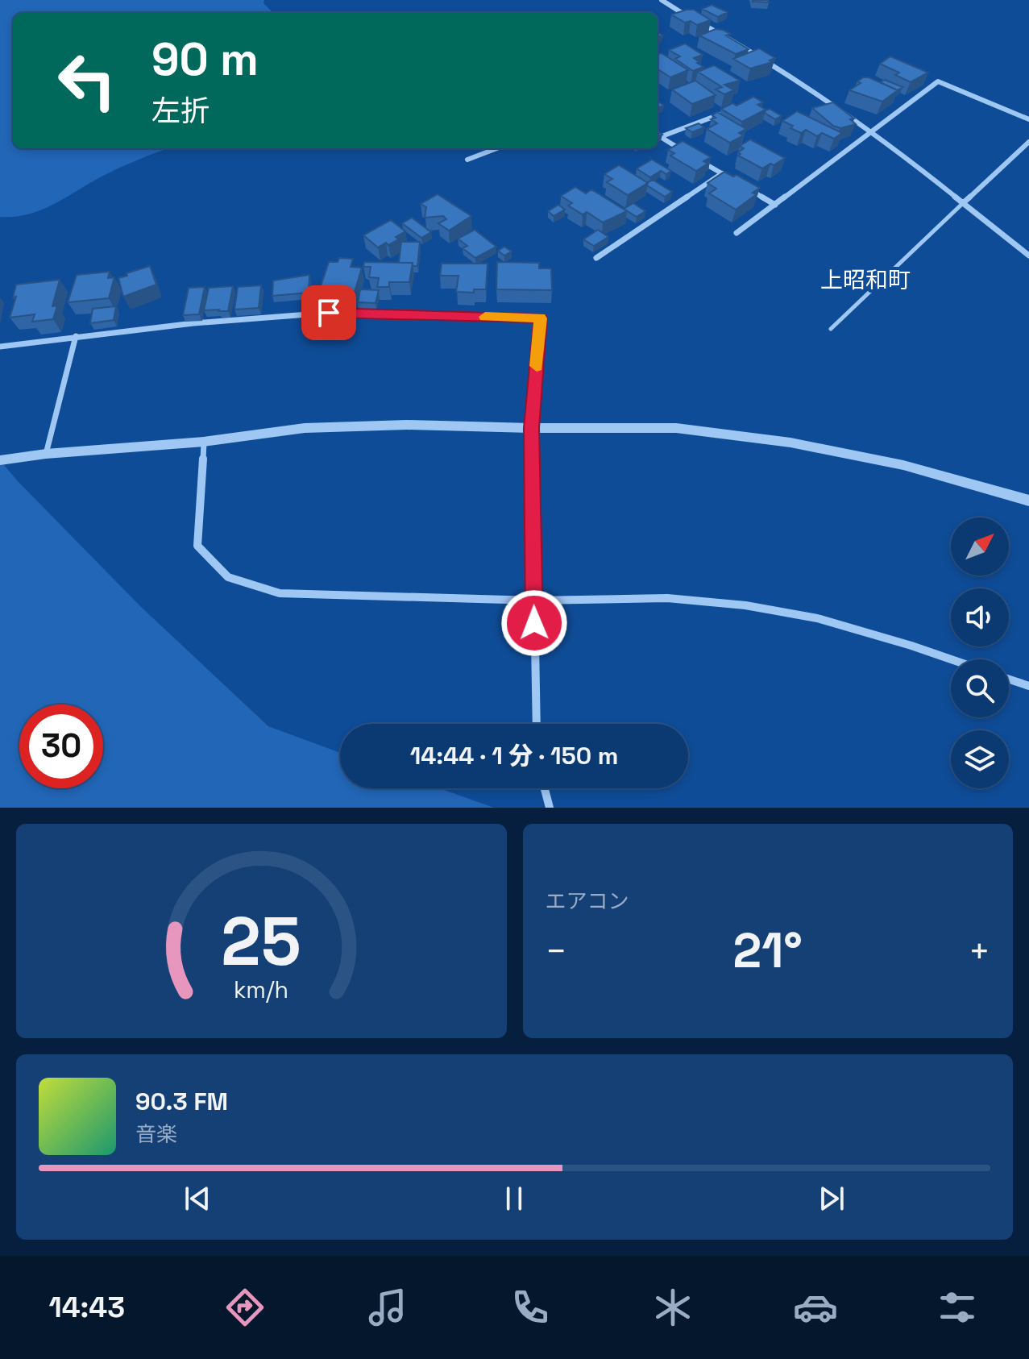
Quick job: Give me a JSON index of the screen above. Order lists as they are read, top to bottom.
{
  "districts": ["上昭和町"],
  "north": "top right",
  "page": {
    "turn": ["90 m", "左折"],
    "limit": "30",
    "trip": "14:44 · 1 分 · 150 m",
    "tile": "エアコン",
    "heat": ["−", "21°", "+"],
    "song": ["90.3 FM", "音楽"],
    "tabs": "14:43",
    "gauge": ["25", "km/h"]
  }
}
